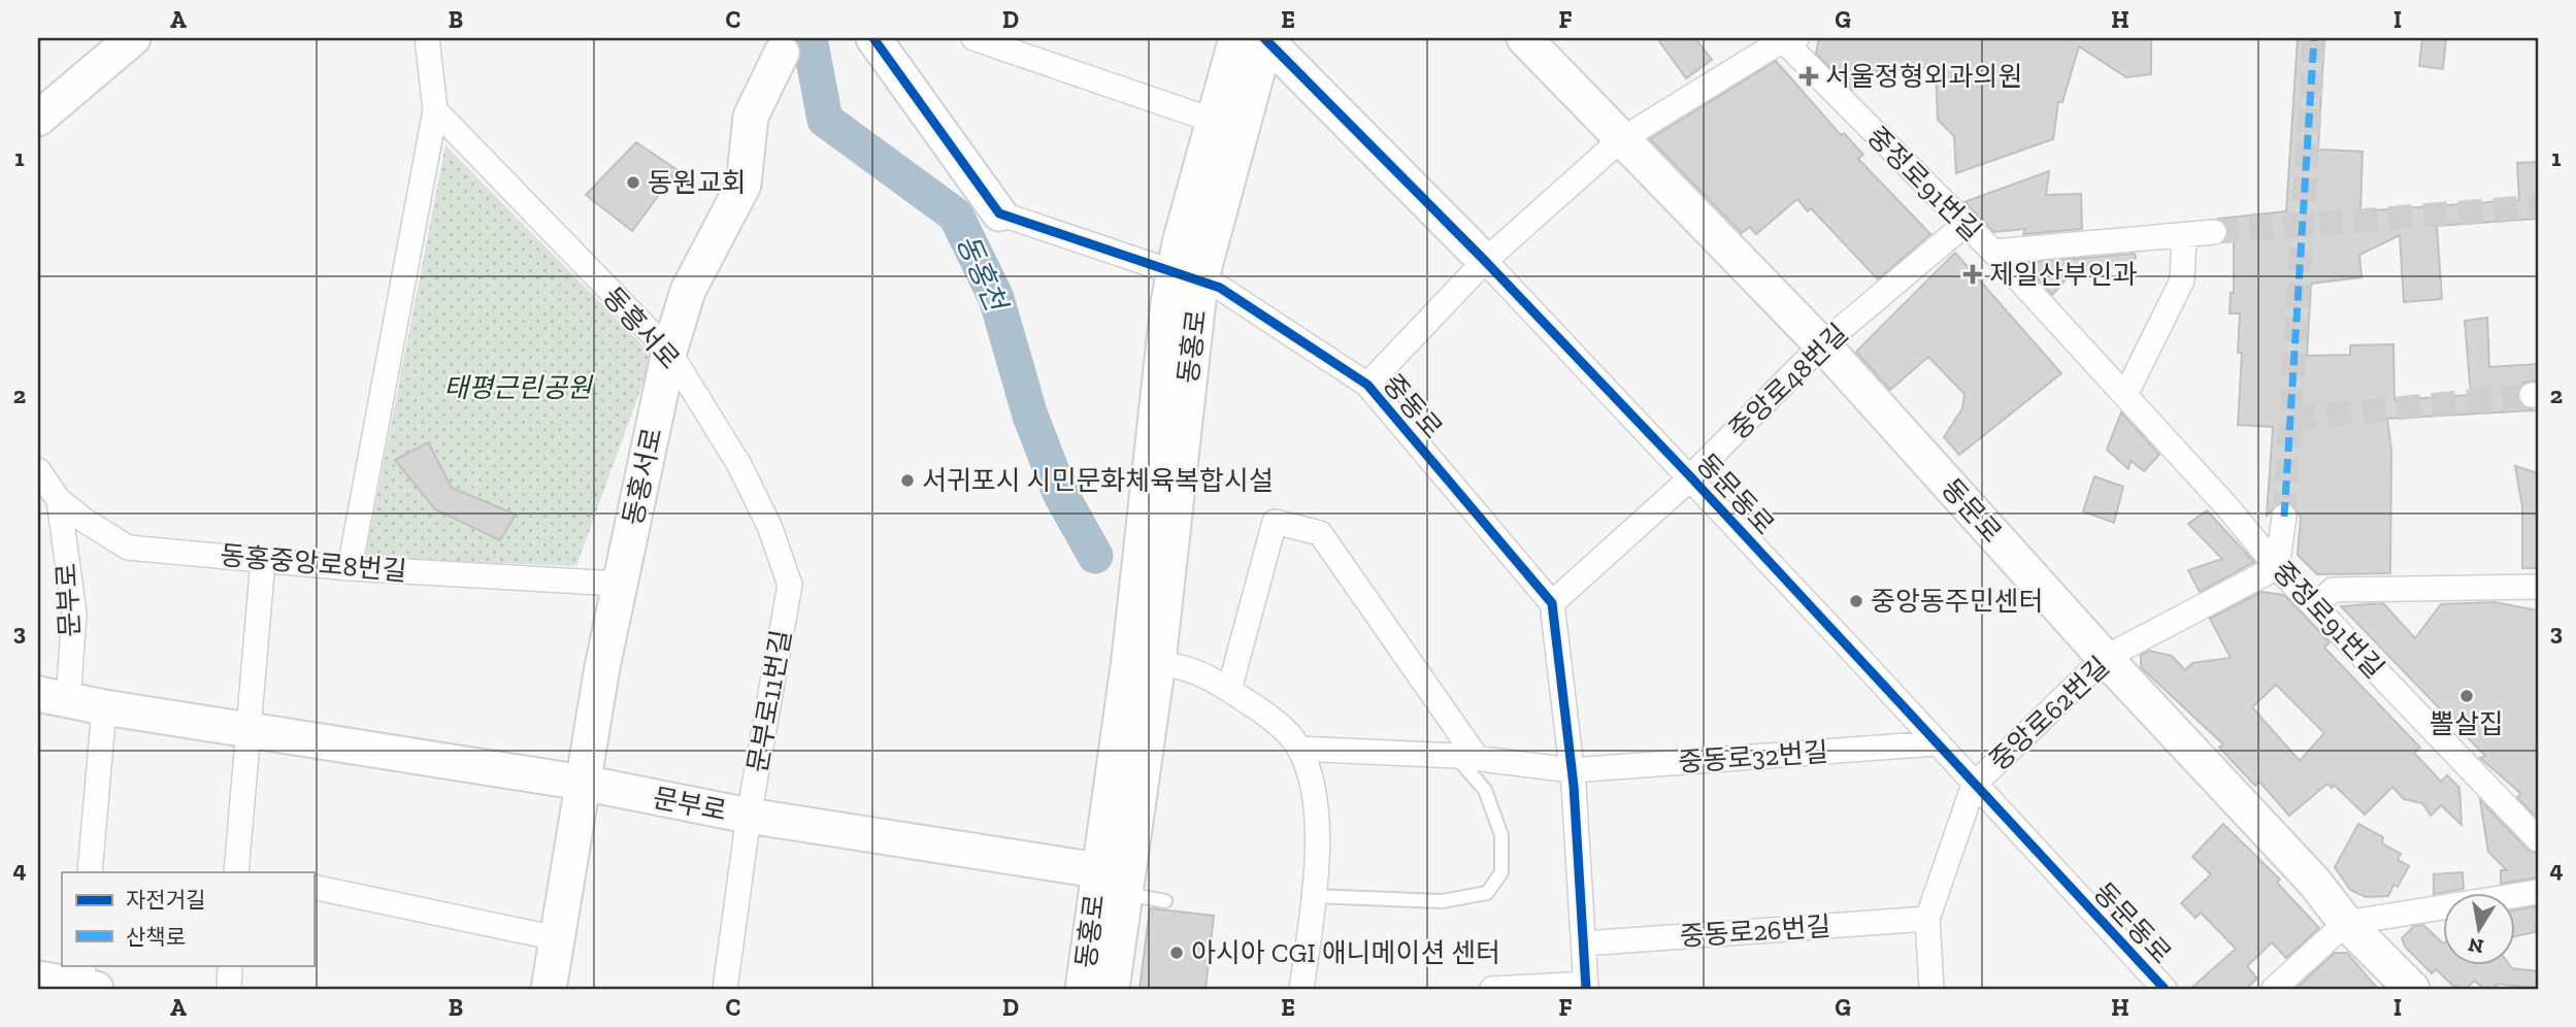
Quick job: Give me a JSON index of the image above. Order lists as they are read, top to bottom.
{
  "streets": {
    "main road": [
      "동홍로",
      "중동로",
      "동홍서로",
      "동문동로",
      "동문로",
      "문부로"
    ],
    "street": [
      "중정로91번길",
      "동흥서로",
      "중앙로48번길",
      "동홍중앙로8번길",
      "문부로11번길",
      "중앙로62번길",
      "중동로32번길",
      "중동로26번길"
    ]
  },
  "crossings": [
    ["중정로91번길", "중앙로48번길"],
    ["중정로91번길", "중앙로62번길"],
    ["동흥서로", "동홍서로"],
    ["동흥서로", "문부로11번길"],
    ["동홍로", "중동로"],
    ["동홍로", "동문동로"],
    ["동홍로", "문부로"],
    ["중앙로48번길", "중동로"],
    ["중앙로48번길", "동문동로"],
    ["중앙로48번길", "동문로"],
    ["동홍서로", "동홍중앙로8번길"],
    ["동홍서로", "문부로"],
    ["동문동로", "중앙로62번길"],
    ["동문동로", "중동로32번길"],
    ["동문로", "중앙로62번길"],
    ["동홍중앙로8번길", "문부로"],
    ["문부로", "문부로11번길"],
    ["중앙로62번길", "중동로26번길"]
  ],
  "water": ["동홍천"],
  "parks": ["태평근린공원"],
  "places": {
    "health": ["서울정형외과의원", "제일산부인과"],
    "other": [
      "동원교회",
      "서귀포시 시민문화체육복합시설",
      "중앙동주민센터",
      "뽈살집",
      "아시아 CGI 애니메이션 센터"
    ]
  },
  "legend": ["자전거길", "산책로"],
  "north": "bottom",
  "grid": {
    "columns": [
      "A",
      "B",
      "C",
      "D",
      "E",
      "F",
      "G",
      "H",
      "I"
    ],
    "rows": [
      "1",
      "2",
      "3",
      "4"
    ]
  }
}
